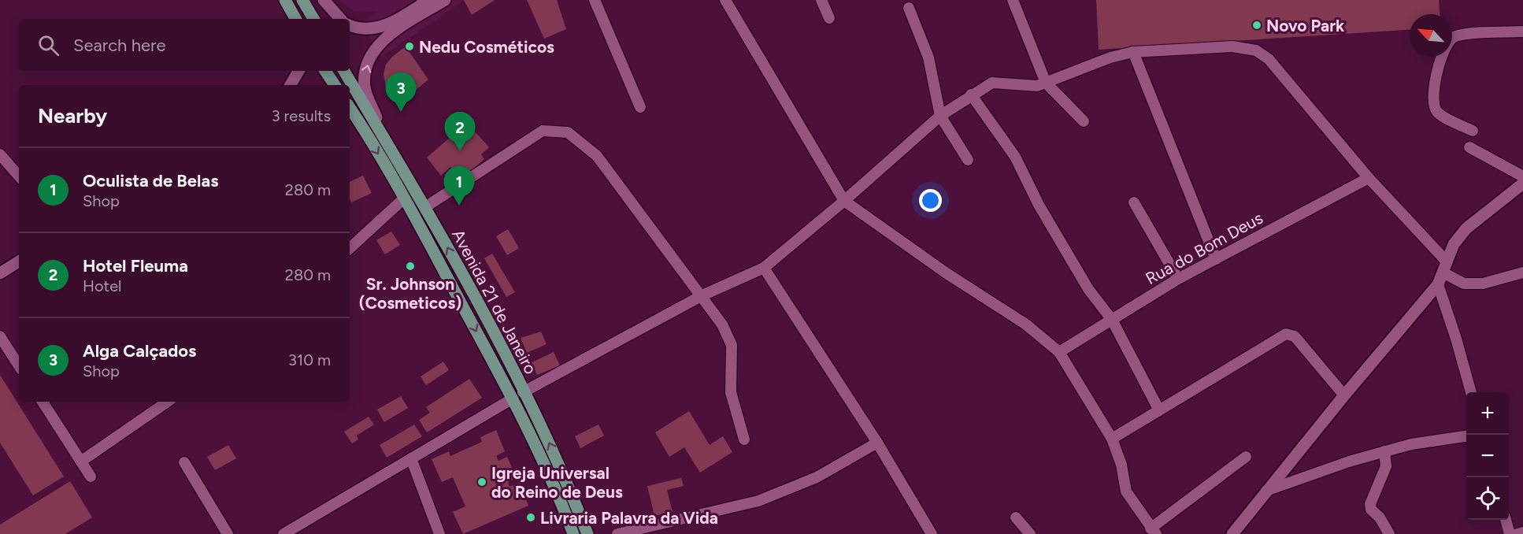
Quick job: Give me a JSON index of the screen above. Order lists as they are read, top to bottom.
{
  "streets": {
    "main road": ["Avenida 21 de Janeiro"],
    "street": ["Rua do Bom Deus"]
  },
  "places": [
    "Novo Park",
    "Nedu Cosméticos",
    "Sr. Johnson (Cosmeticos)",
    "Igreja Universal do Reino de Deus",
    "Livraria Palavra da Vida"
  ],
  "north": "top left",
  "page": {
    "search": "Search here",
    "pins": ["3", "2", "1"],
    "heading": ["Nearby", "3 results"],
    "list": [
      {
        "mark": "1",
        "name": "Oculista de Belas",
        "note": "Shop",
        "value": "280 m"
      },
      {
        "mark": "2",
        "name": "Hotel Fleuma",
        "note": "Hotel",
        "value": "280 m"
      },
      {
        "mark": "3",
        "name": "Alga Calçados",
        "note": "Shop",
        "value": "310 m"
      }
    ],
    "map_buttons": ["+", "−"]
  }
}
